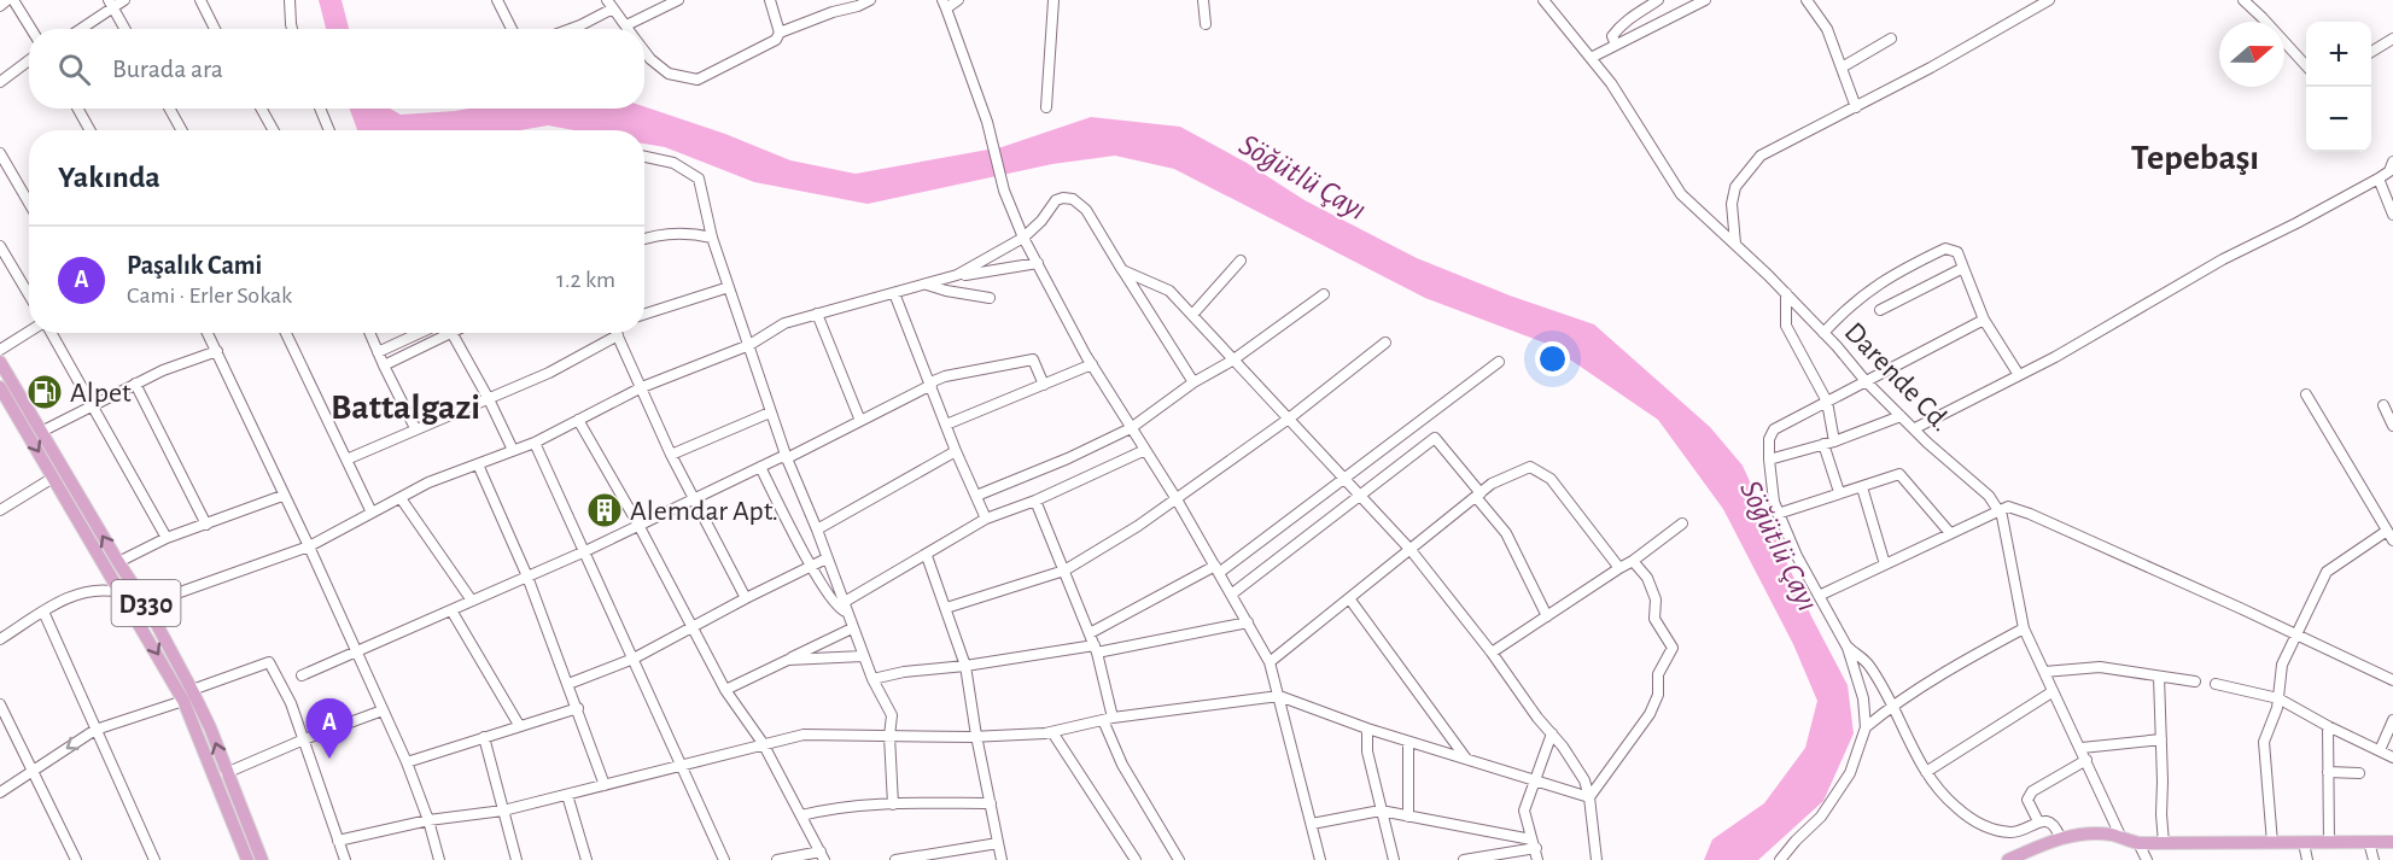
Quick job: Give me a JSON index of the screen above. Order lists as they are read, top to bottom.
{
  "streets": {
    "main road": ["D330"],
    "street": ["Darende Cd."]
  },
  "districts": ["Tepebaşı", "Battalgazi"],
  "water": ["Söğütlü Çayı"],
  "places": {
    "fuel station": ["Alpet"],
    "building": ["Alemdar Apt."]
  },
  "north": "right",
  "page": {
    "map_buttons": ["+", "−"],
    "search": "Burada ara",
    "heading": "Yakında",
    "list": [
      {
        "mark": "A",
        "name": "Paşalık Cami",
        "note": "Cami · Erler Sokak",
        "value": "1.2 km"
      }
    ],
    "pins": "A"
  }
}
